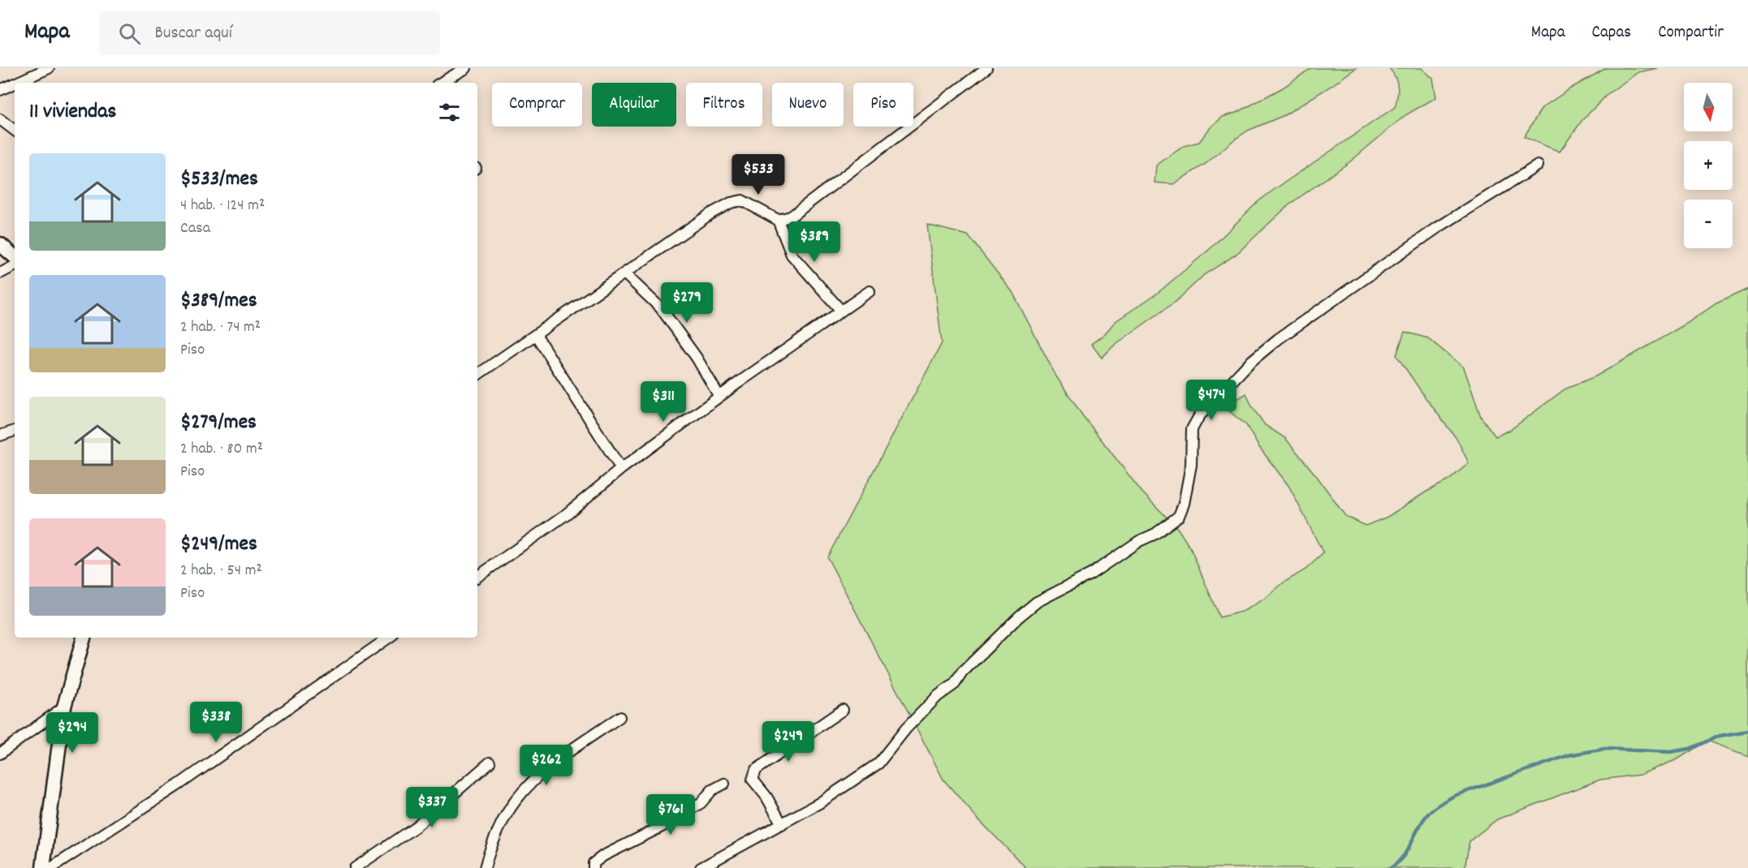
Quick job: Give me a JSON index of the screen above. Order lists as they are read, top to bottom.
{
  "north": "bottom",
  "page": {
    "header": "Mapa",
    "search": "Buscar aquí",
    "nav": ["Mapa", "Capas", "Compartir"],
    "map_buttons": ["+", "−"],
    "chip": [
      "Comprar",
      "Alquilar",
      "Filtros",
      "Nuevo",
      "Piso"
    ],
    "heading": "11 viviendas",
    "list": [
      {
        "name": "$533/mes",
        "note": "4 hab. · 124 m² · Casa"
      },
      {
        "name": "$389/mes",
        "note": "2 hab. · 74 m² · Piso"
      },
      {
        "name": "$279/mes",
        "note": "2 hab. · 80 m² · Piso"
      },
      {
        "name": "$249/mes",
        "note": "2 hab. · 54 m² · Piso"
      }
    ],
    "price": [
      "$533",
      "$389",
      "$279",
      "$474",
      "$311",
      "$338",
      "$294",
      "$249",
      "$262",
      "$337",
      "$761"
    ]
  }
}
